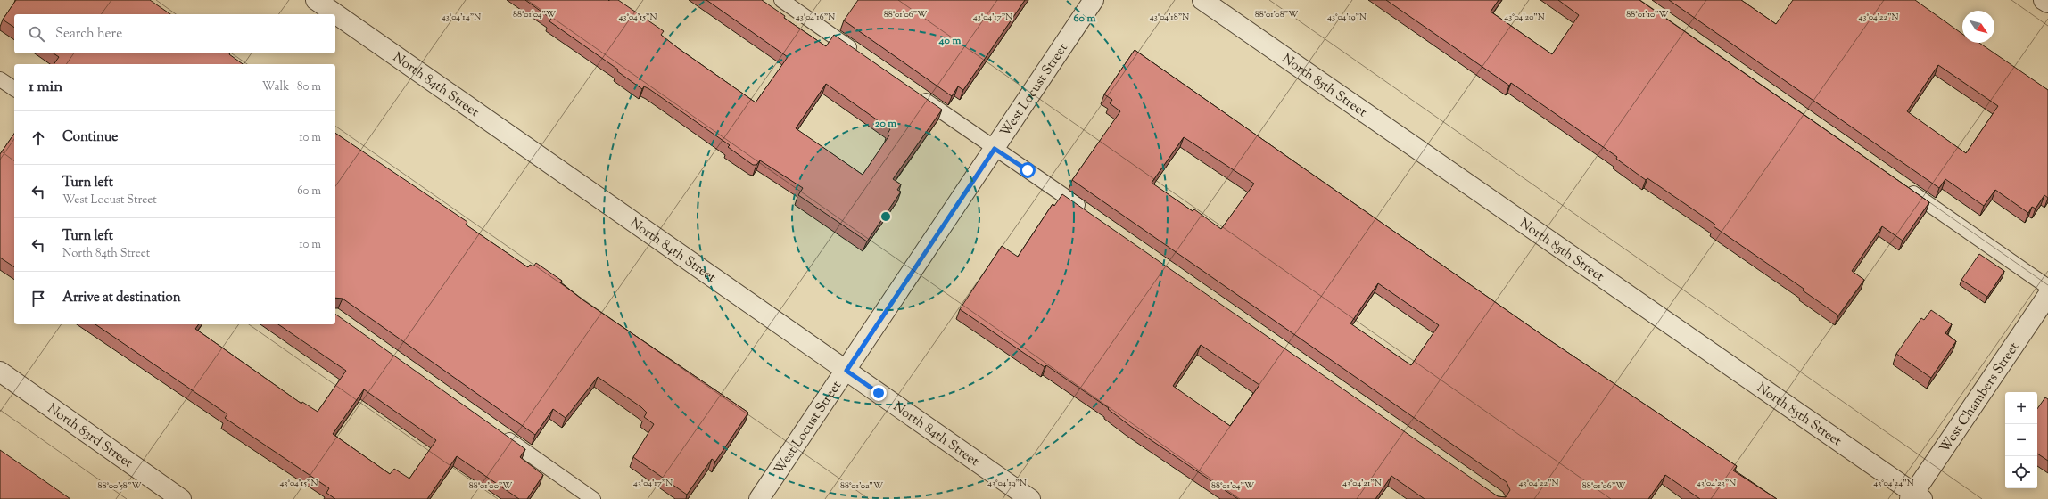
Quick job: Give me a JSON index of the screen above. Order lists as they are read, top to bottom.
{
  "streets": {
    "street": [
      "North 84th Street",
      "North 85th Street",
      "West Locust Street",
      "West Chambers Street",
      "North 83rd Street"
    ]
  },
  "crossings": [
    ["North 84th Street", "West Locust Street"],
    ["North 85th Street", "West Chambers Street"]
  ],
  "north": "bottom right",
  "page": {
    "search": "Search here",
    "heading": ["1 min", "Walk · 80 m"],
    "list": [
      ["Continue", "10 m"],
      ["Turn left", "West Locust Street", "60 m"],
      ["Turn left", "North 84th Street", "10 m"],
      "Arrive at destination"
    ],
    "map_buttons": ["+", "−"]
  },
  "coordinates": [
    "88°01'04\"W",
    "88°01'08\"W",
    "88°01'06\"W",
    "88°01'10\"W",
    "43°04'14\"N",
    "43°04'15\"N",
    "43°04'16\"N",
    "43°04'17\"N",
    "43°04'18\"N",
    "43°04'19\"N",
    "43°04'20\"N",
    "43°04'22\"N",
    "43°04'21\"N",
    "43°04'23\"N",
    "43°04'24\"N",
    "88°00'58\"W",
    "88°01'00\"W",
    "88°01'02\"W"
  ],
  "rings": ["60 m", "40 m", "20 m"]
}
